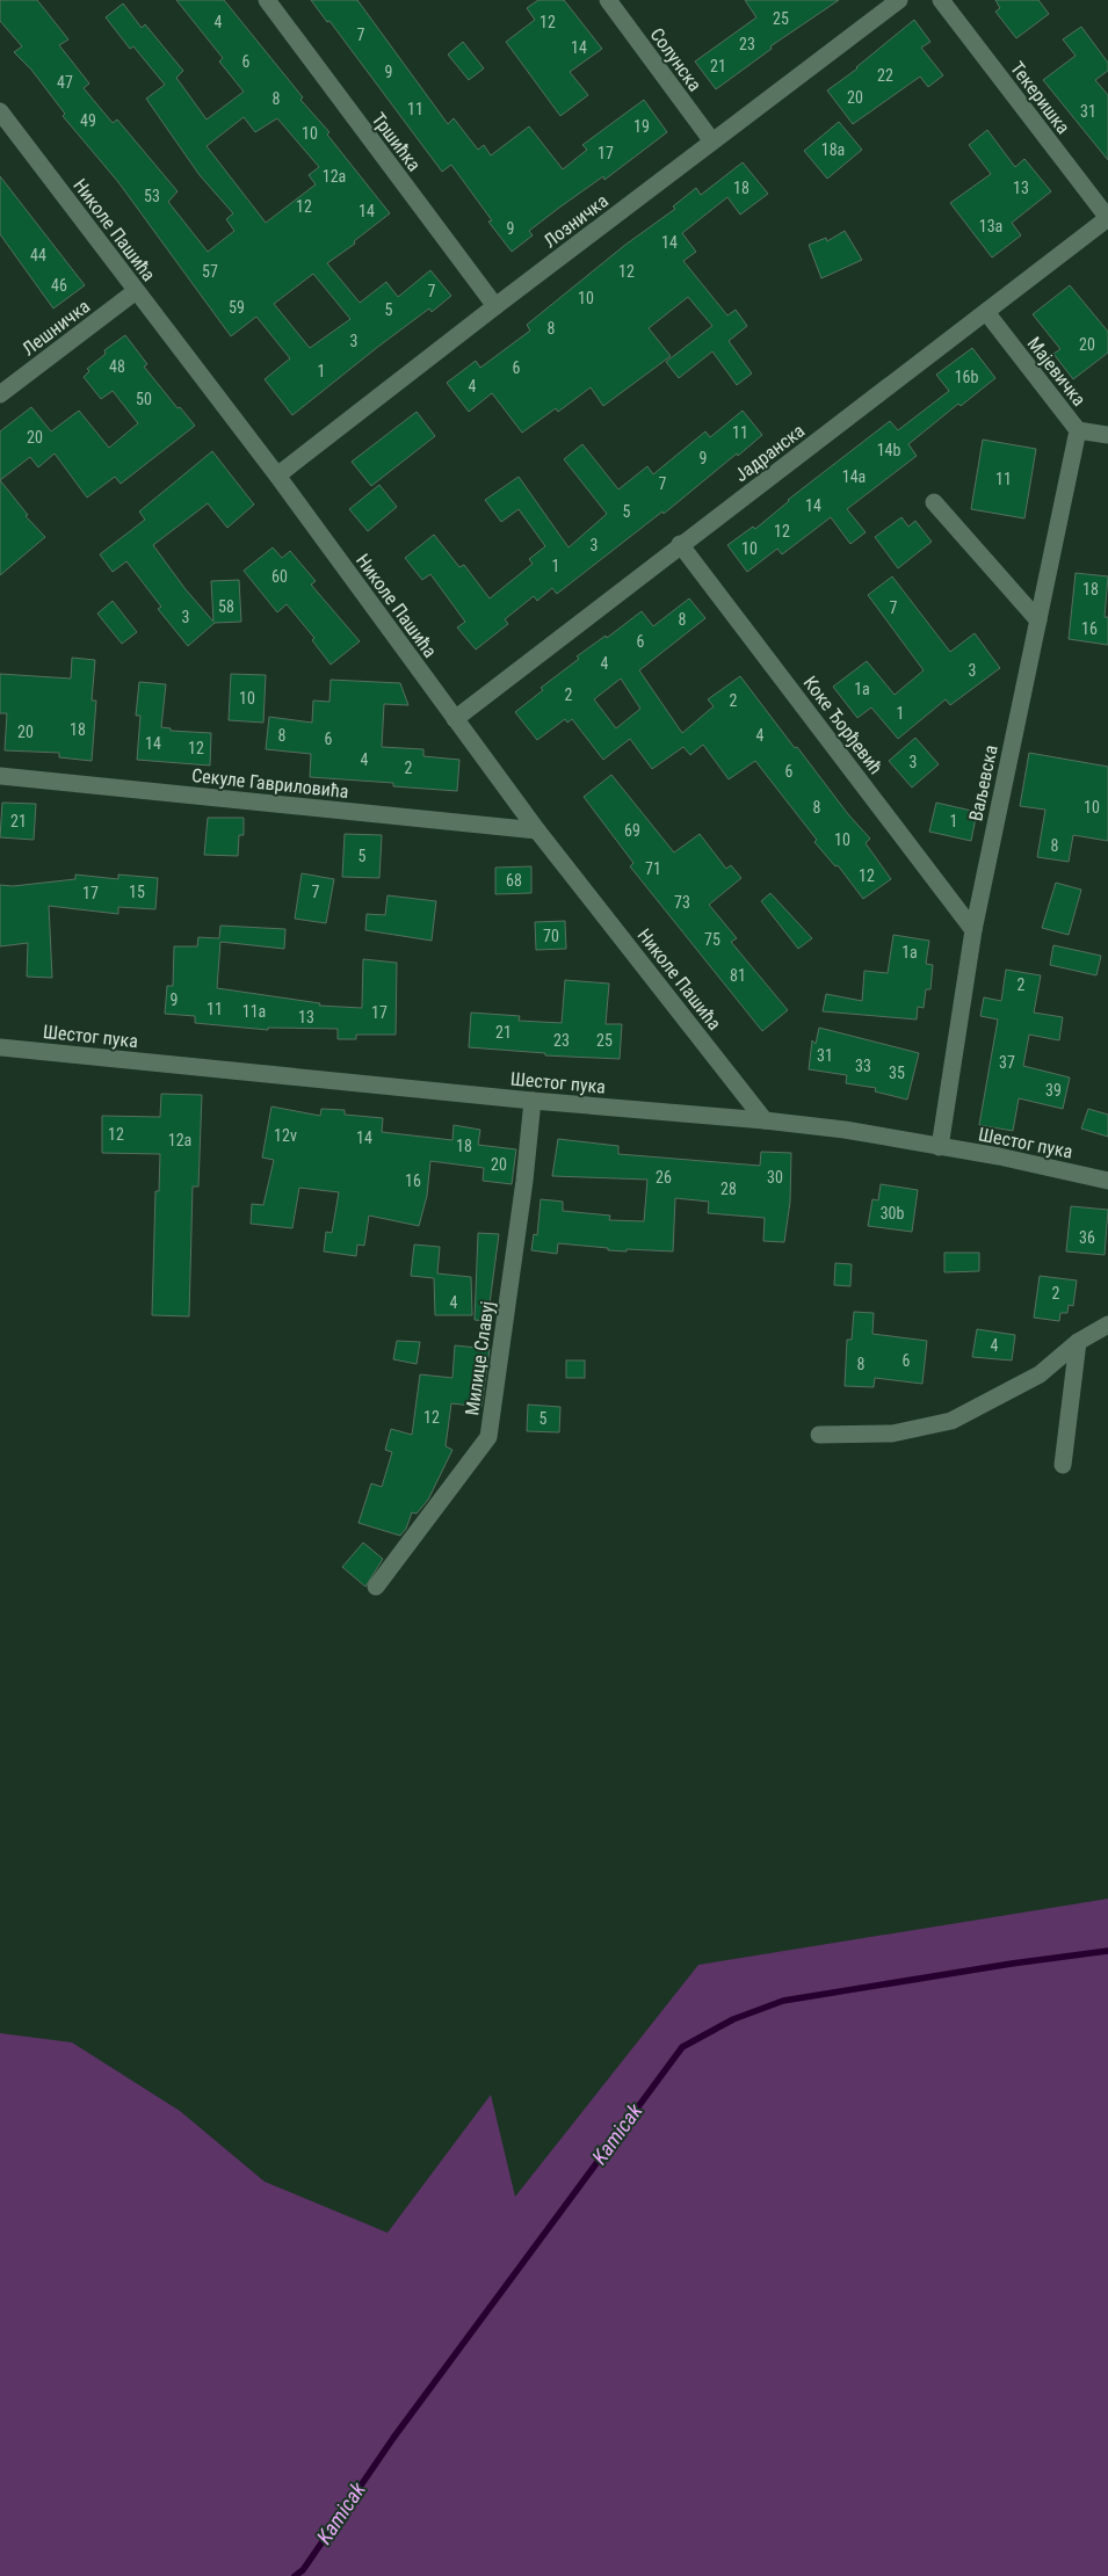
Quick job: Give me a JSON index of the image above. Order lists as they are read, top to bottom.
{
  "streets": {
    "street": [
      "Солунска",
      "Текеришка",
      "Тршићка",
      "Лозничка",
      "Николе Пашића",
      "Лешничка",
      "Мајевичка",
      "Јадранска",
      "Коке Ђорђевић",
      "Секуле Гавриловића",
      "Ваљевска",
      "Шестог пука",
      "Милице Славуј"
    ]
  },
  "crossings": [
    ["Солунска", "Лозничка"],
    ["Текеришка", "Јадранска"],
    ["Тршићка", "Лозничка"],
    ["Лозничка", "Николе Пашића"],
    ["Николе Пашића", "Лешничка"],
    ["Николе Пашића", "Јадранска"],
    ["Николе Пашића", "Секуле Гавриловића"],
    ["Николе Пашића", "Шестог пука"],
    ["Мајевичка", "Јадранска"],
    ["Мајевичка", "Ваљевска"],
    ["Јадранска", "Коке Ђорђевић"],
    ["Коке Ђорђевић", "Ваљевска"],
    ["Ваљевска", "Шестог пука"],
    ["Шестог пука", "Милице Славуј"]
  ],
  "water": ["Kamicak"],
  "house_numbers": [
    "25",
    "4",
    "12",
    "7",
    "23",
    "14",
    "6",
    "21",
    "9",
    "22",
    "47",
    "20",
    "8",
    "11",
    "31",
    "49",
    "19",
    "10",
    "18a",
    "17",
    "12a",
    "18",
    "13",
    "53",
    "12",
    "14",
    "13a",
    "9",
    "14",
    "44",
    "57",
    "12",
    "46",
    "7",
    "10",
    "59",
    "5",
    "8",
    "3",
    "20",
    "48",
    "6",
    "1",
    "16b",
    "4",
    "50",
    "11",
    "20",
    "14b",
    "9",
    "14a",
    "11",
    "7",
    "14",
    "5",
    "12",
    "3",
    "10",
    "1",
    "60",
    "18",
    "58",
    "7",
    "3",
    "8",
    "16",
    "6",
    "4",
    "3",
    "1a",
    "2",
    "10",
    "2",
    "1",
    "18",
    "20",
    "8",
    "4",
    "6",
    "14",
    "12",
    "4",
    "3",
    "2",
    "6",
    "8",
    "10",
    "21",
    "1",
    "69",
    "10",
    "8",
    "5",
    "71",
    "12",
    "68",
    "15",
    "7",
    "17",
    "73",
    "70",
    "75",
    "1a",
    "81",
    "2",
    "9",
    "11",
    "11a",
    "17",
    "13",
    "21",
    "23",
    "25",
    "31",
    "37",
    "33",
    "35",
    "39",
    "12",
    "12v",
    "14",
    "12a",
    "18",
    "20",
    "26",
    "30",
    "16",
    "28",
    "30b",
    "36",
    "2",
    "4",
    "4",
    "6",
    "8",
    "12",
    "5"
  ]
}
